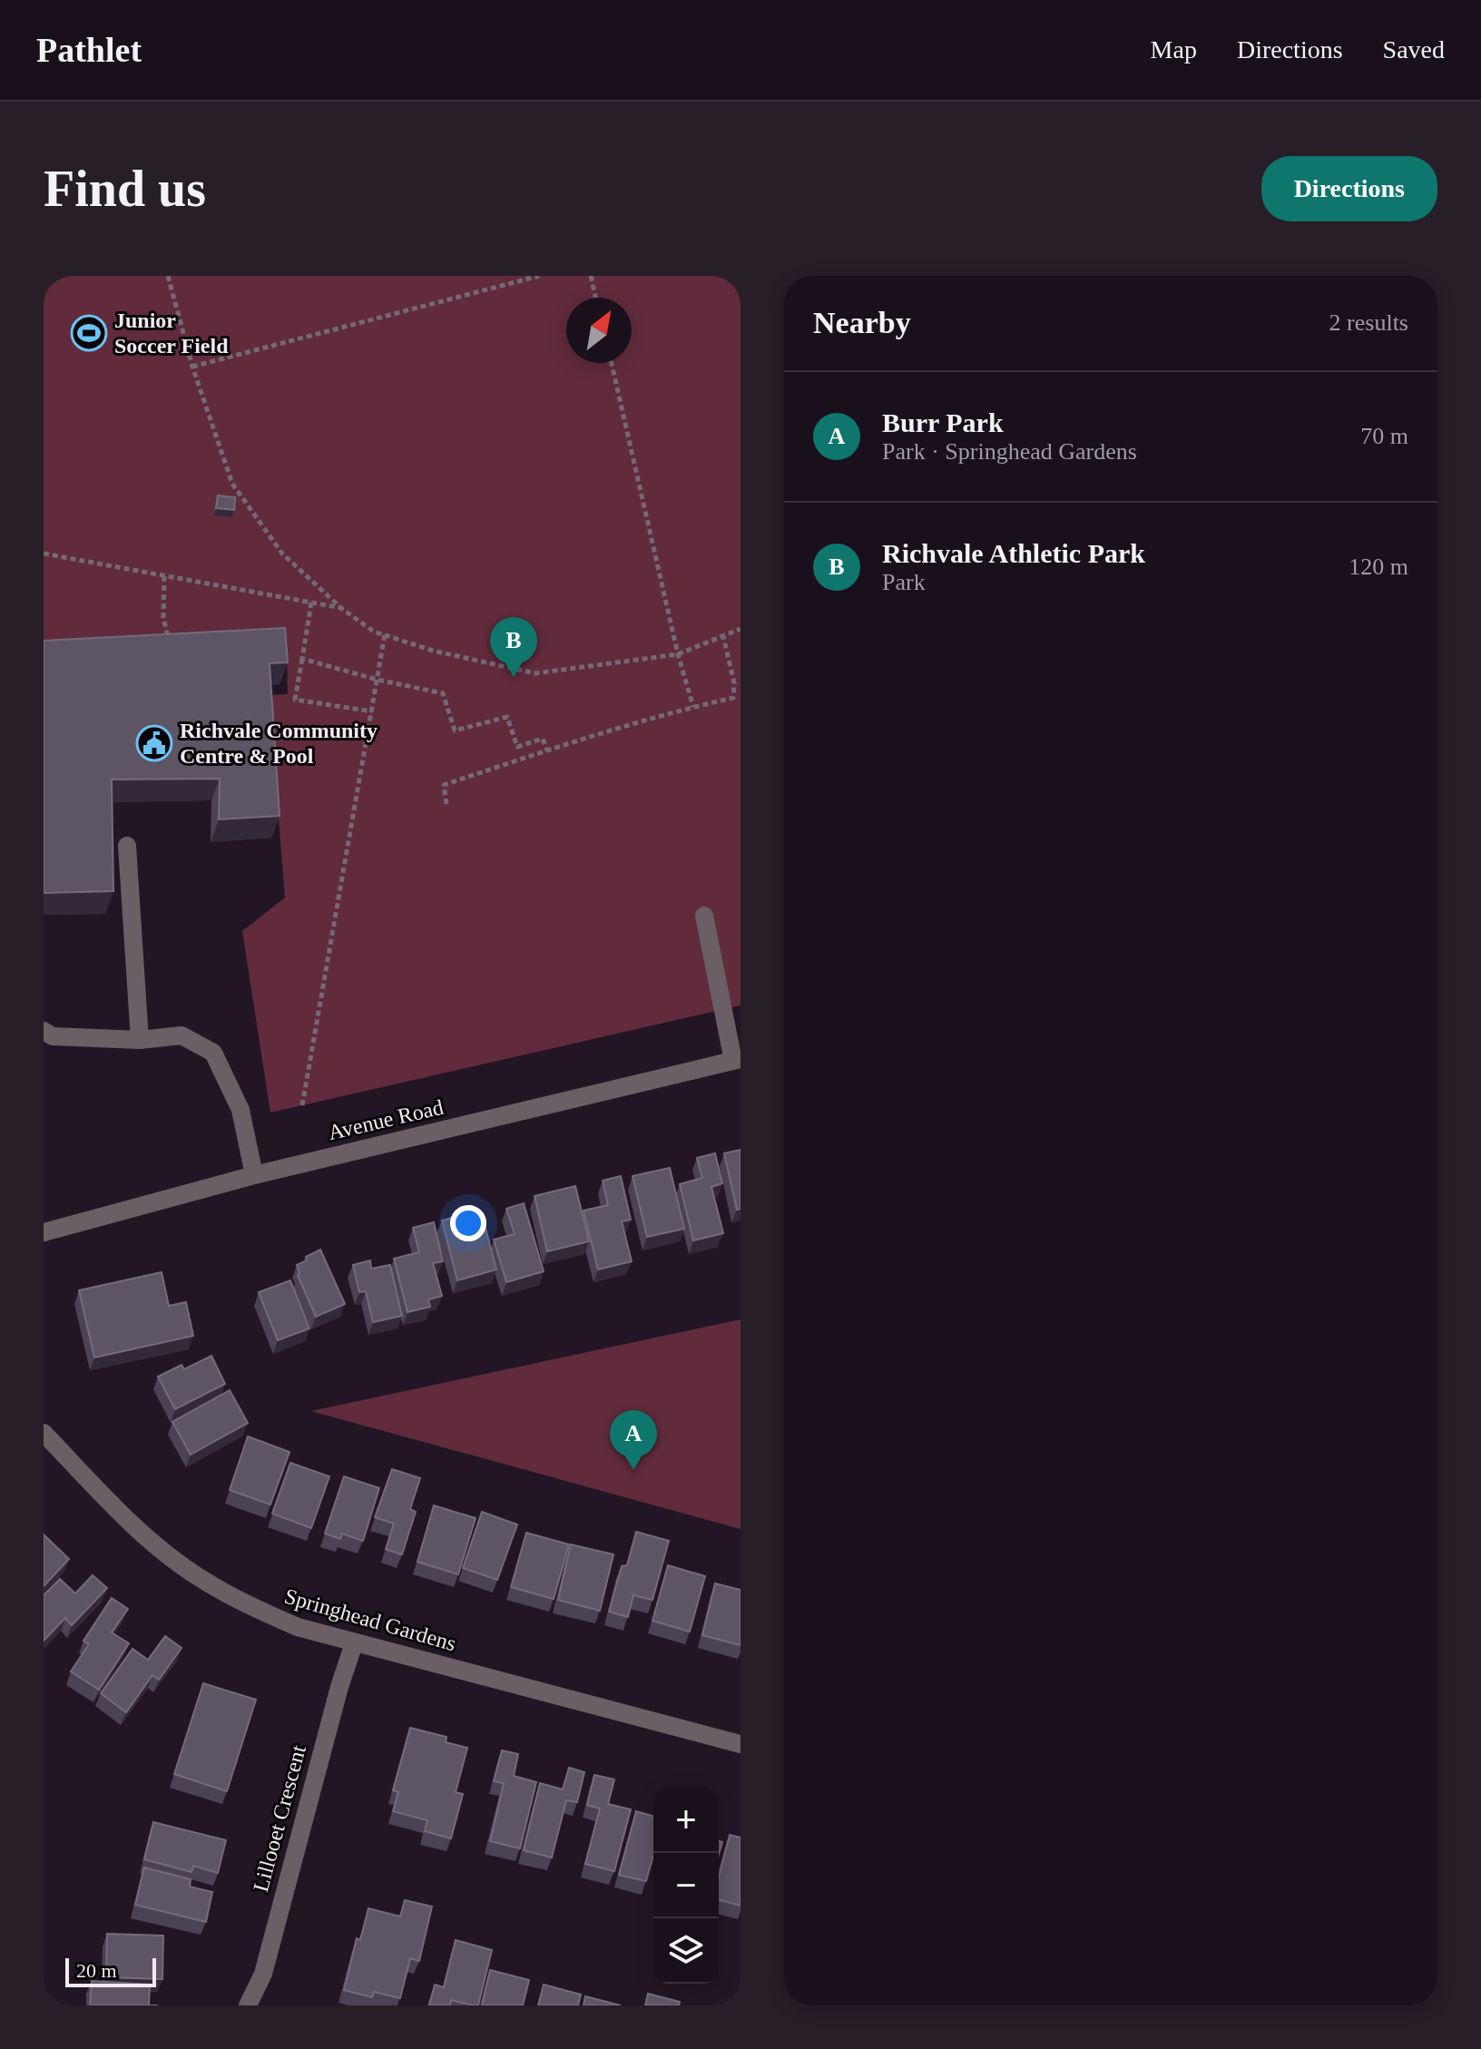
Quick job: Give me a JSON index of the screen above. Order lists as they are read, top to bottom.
{
  "streets": {
    "street": ["Avenue Road", "Springhead Gardens", "Lillooet Crescent"]
  },
  "crossings": [
    ["Springhead Gardens", "Lillooet Crescent"]
  ],
  "places": {
    "sports": ["Junior Soccer Field"],
    "public building": ["Richvale Community Centre & Pool"]
  },
  "scale_bar": "20 m",
  "north": "top right",
  "page": {
    "header": "Pathlet",
    "nav": ["Map", "Directions", "Saved"],
    "buttons": "Directions",
    "title": "Find us",
    "heading": ["Nearby", "2 results"],
    "list": [
      {
        "mark": "A",
        "name": "Burr Park",
        "note": "Park · Springhead Gardens",
        "value": "70 m"
      },
      {
        "mark": "B",
        "name": "Richvale Athletic Park",
        "note": "Park",
        "value": "120 m"
      }
    ],
    "pins": ["B", "A"],
    "map_buttons": ["+", "−"],
    "scale": "20 m"
  }
}
